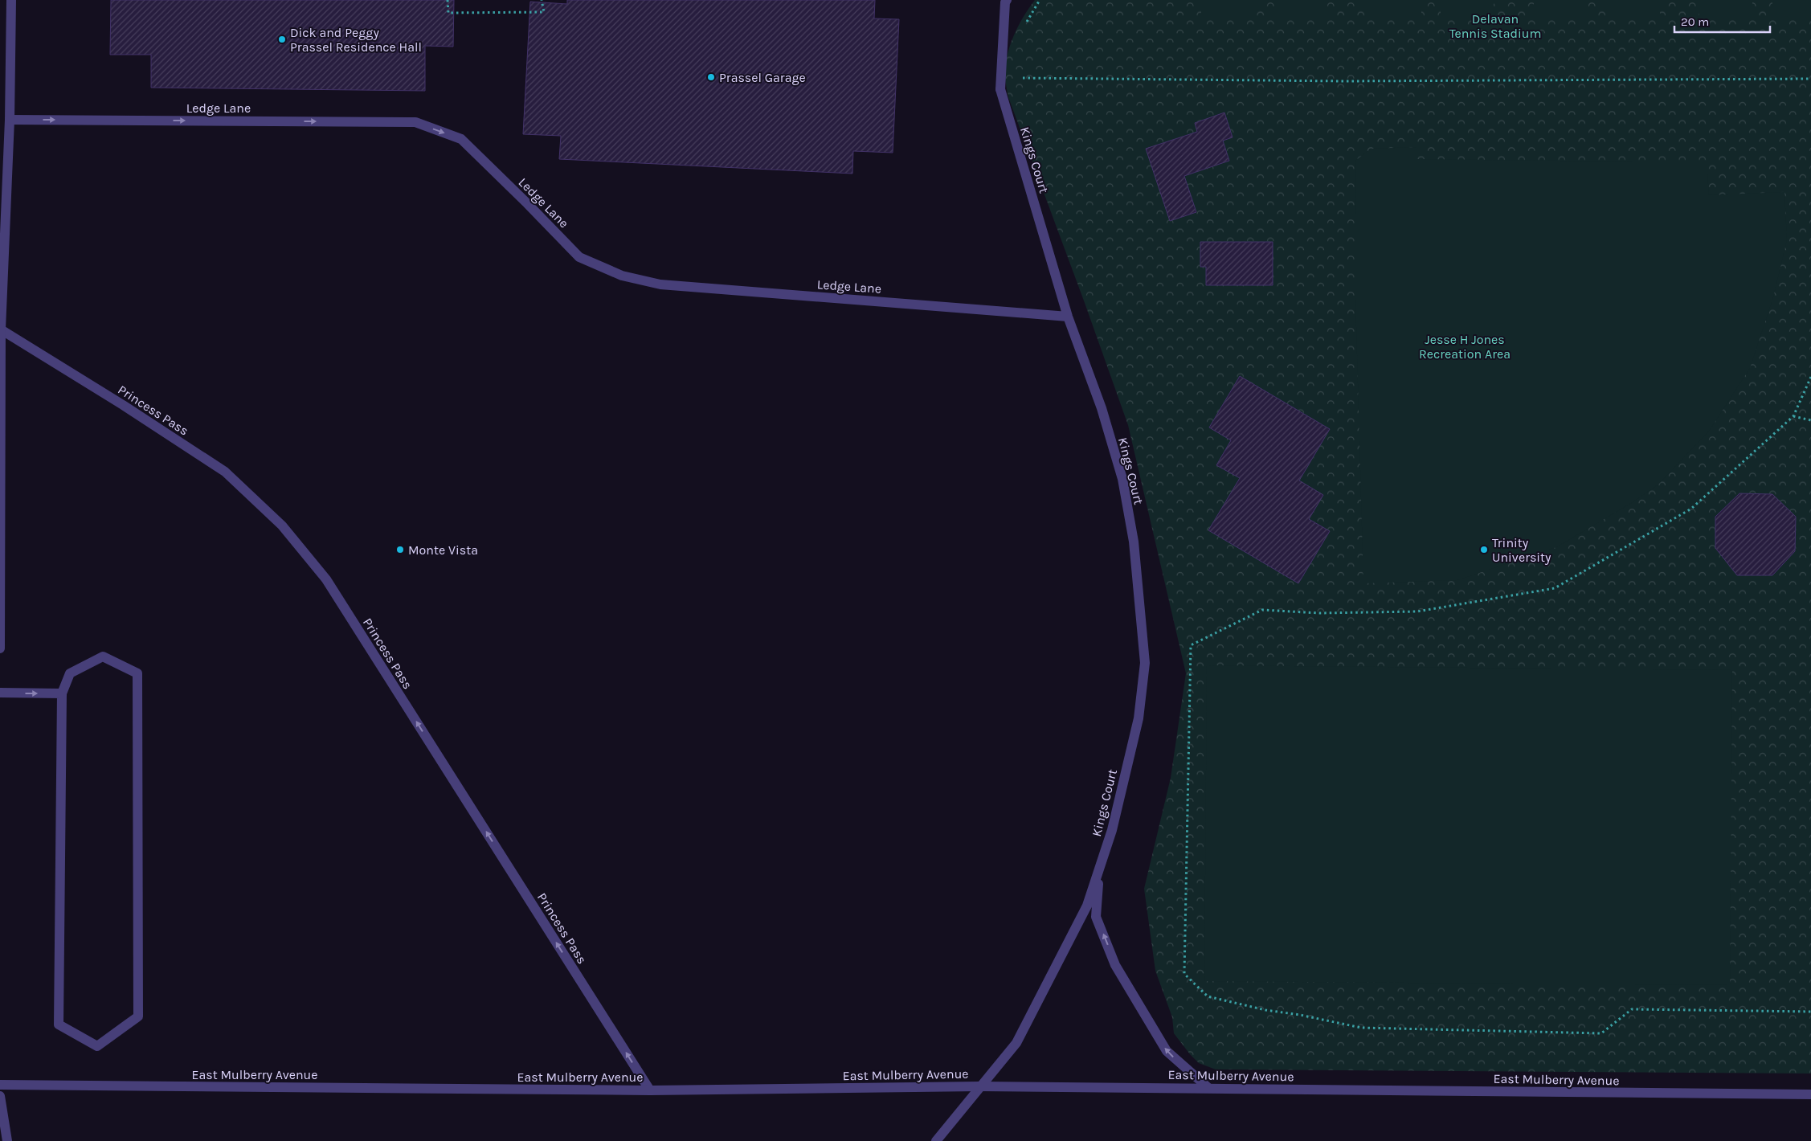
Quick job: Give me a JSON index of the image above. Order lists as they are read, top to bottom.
{
  "streets": {
    "street": [
      "Ledge Lane",
      "Kings Court",
      "Princess Pass",
      "East Mulberry Avenue"
    ]
  },
  "crossings": [
    ["Ledge Lane", "Kings Court"],
    ["Kings Court", "East Mulberry Avenue"],
    ["Princess Pass", "East Mulberry Avenue"]
  ],
  "one_way": ["Ledge Lane", "Princess Pass"],
  "parks": ["Delavan Tennis Stadium", "Jesse H Jones Recreation Area"],
  "places": [
    "Dick and Peggy Prassel Residence Hall",
    "Prassel Garage",
    "Monte Vista",
    "Trinity University"
  ],
  "scale_bar": "20 m"
}
